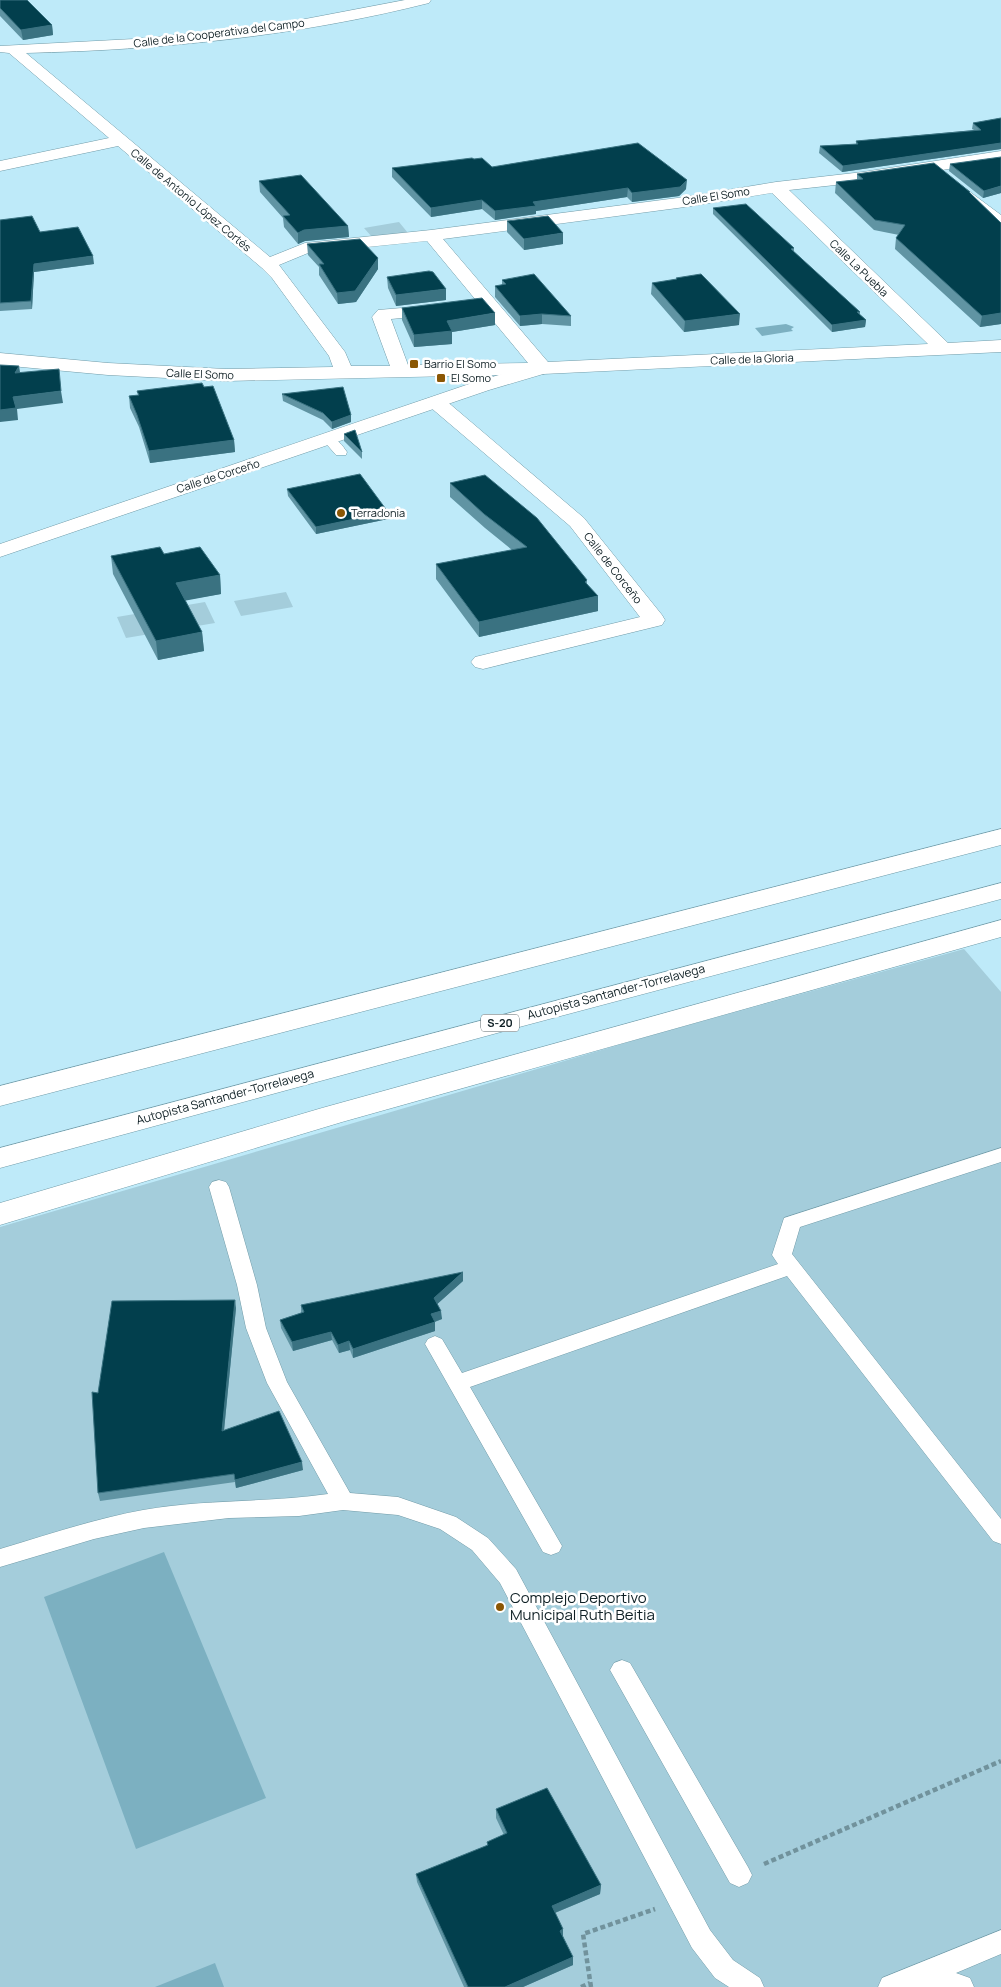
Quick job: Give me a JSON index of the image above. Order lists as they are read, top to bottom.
{
  "streets": {
    "main road": [
      "Calle de la Cooperativa del Campo",
      "Calle El Somo",
      "Calle de Antonio López Cortés",
      "Calle La Puebla",
      "Calle de la Gloria",
      "Calle de Corceño",
      "Autopista Santander-Torrelavega",
      "S-20"
    ]
  },
  "crossings": [
    ["Calle de la Cooperativa del Campo", "Calle de Antonio López Cortés"],
    ["Calle El Somo", "Calle de Antonio López Cortés"],
    ["Calle El Somo", "Calle La Puebla"],
    ["Calle El Somo", "Calle de la Gloria"],
    ["Calle El Somo", "Calle de Corceño"],
    ["Calle La Puebla", "Calle de la Gloria"],
    ["Calle de la Gloria", "Calle de Corceño"]
  ],
  "places": {
    "transit": ["Barrio El Somo", "El Somo"],
    "other": ["Terradonia", "Complejo Deportivo Municipal Ruth Beitia"]
  }
}
